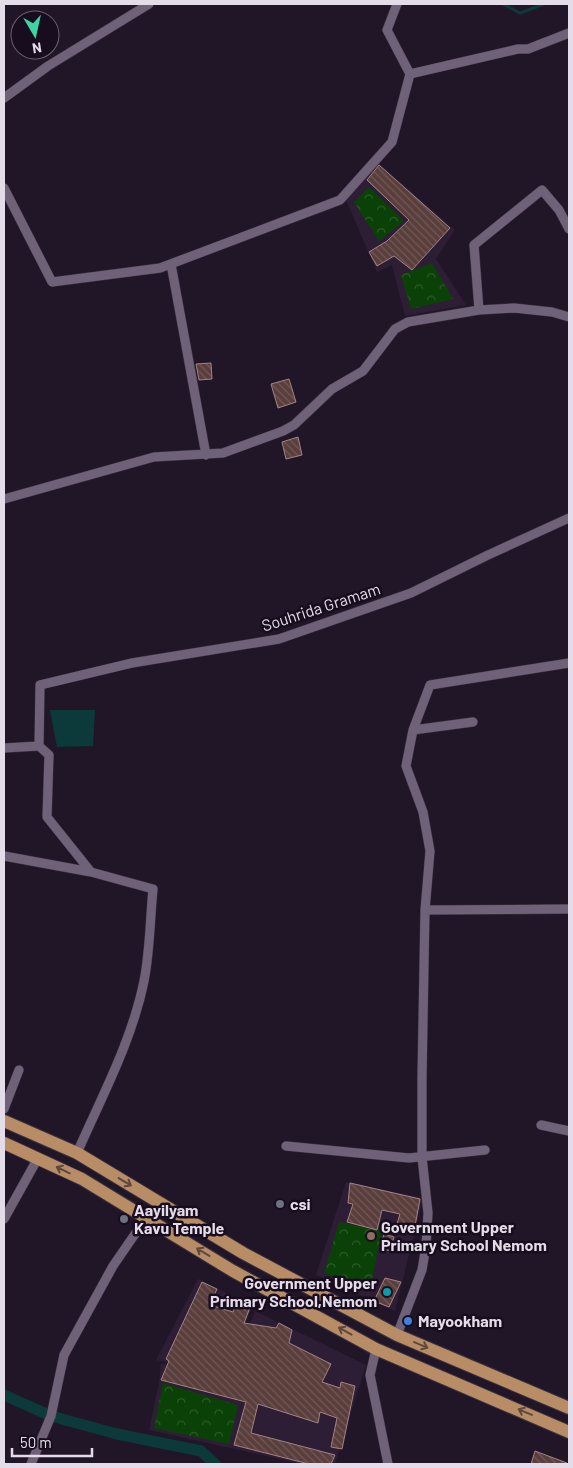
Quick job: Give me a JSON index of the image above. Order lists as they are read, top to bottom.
{
  "streets": {
    "street": ["Souhrida Gramam"]
  },
  "places": [
    "csi",
    "Aayilyam Kavu Temple",
    "Government Upper Primary School Nemom",
    "Government Upper Primary School,Nemom",
    "Mayookham"
  ],
  "scale_bar": "50 m",
  "north": "bottom"
}
